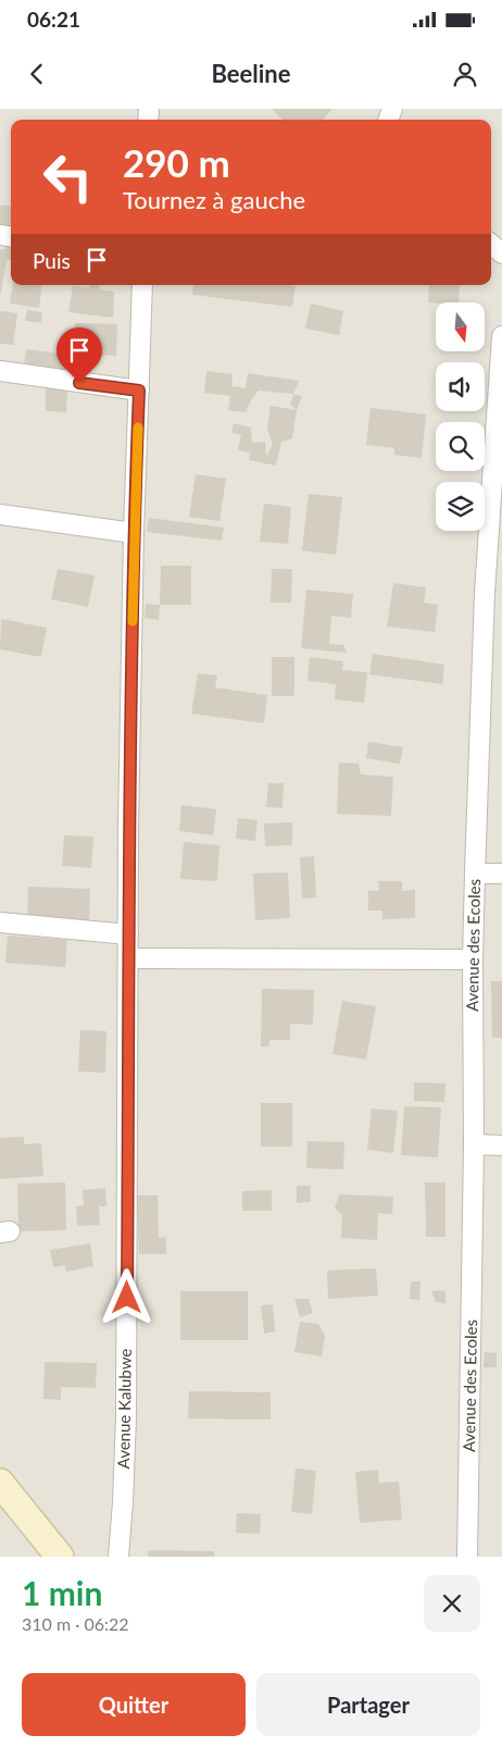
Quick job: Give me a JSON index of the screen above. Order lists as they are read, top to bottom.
{
  "streets": {
    "street": ["Avenue des Ecoles", "Avenue Kalubwe"]
  },
  "north": "bottom",
  "page": {
    "status": "06:21",
    "header": "Beeline",
    "turn": ["290 m", "Tournez à gauche"],
    "then": "Puis",
    "heading": ["1 min", "310 m · 06:22"],
    "buttons": ["Quitter", "Partager"]
  }
}
